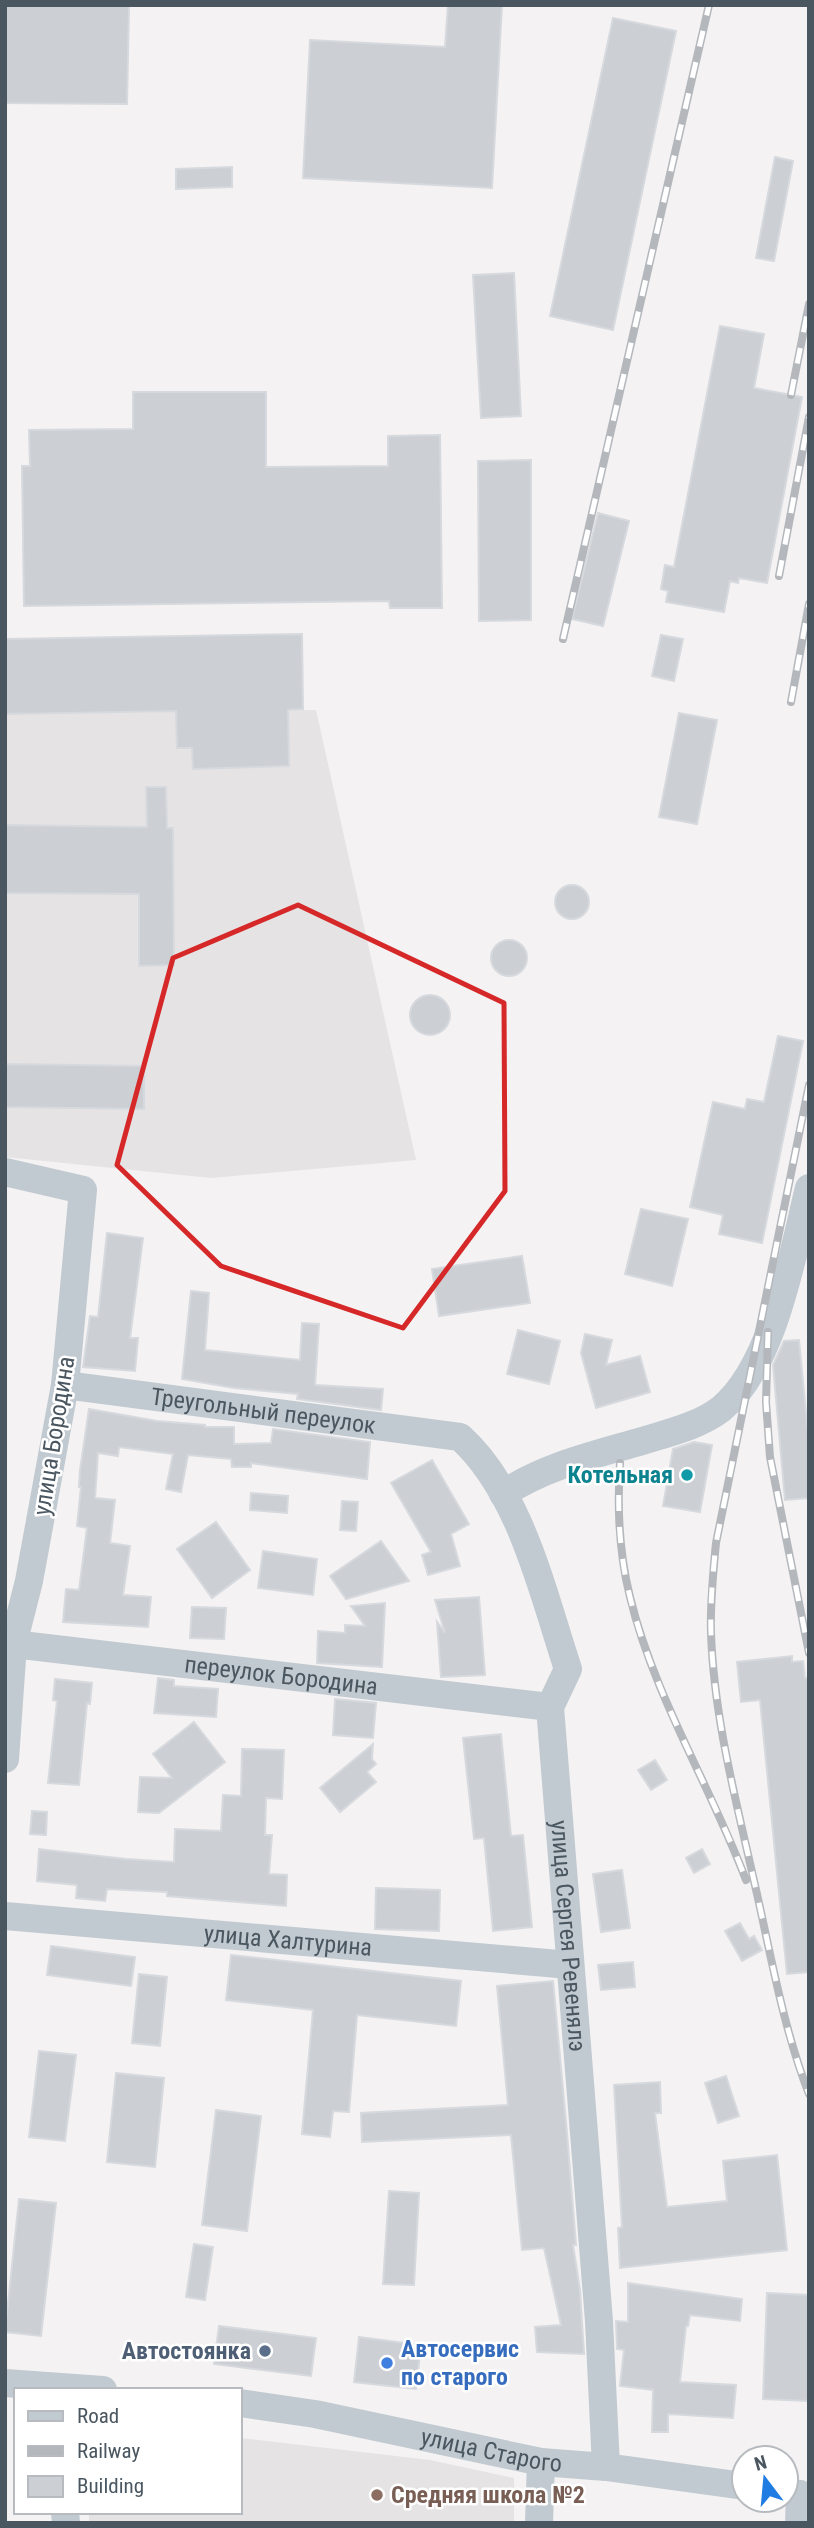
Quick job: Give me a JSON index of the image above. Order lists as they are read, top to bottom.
{
  "streets": {
    "street": [
      "Треугольный переулок",
      "улица Бородина",
      "переулок Бородина",
      "улица Сергея Ревенялэ",
      "улица Халтурина",
      "улица Старого"
    ]
  },
  "crossings": [
    ["Треугольный переулок", "улица Бородина"],
    ["улица Бородина", "переулок Бородина"],
    ["переулок Бородина", "улица Сергея Ревенялэ"],
    ["улица Сергея Ревенялэ", "улица Халтурина"],
    ["улица Сергея Ревенялэ", "улица Старого"]
  ],
  "places": [
    "Котельная",
    "Автостоянка",
    "Автосервис по старого",
    "Средняя школа №2"
  ],
  "legend": ["Road", "Railway", "Building"],
  "north": "top"
}
